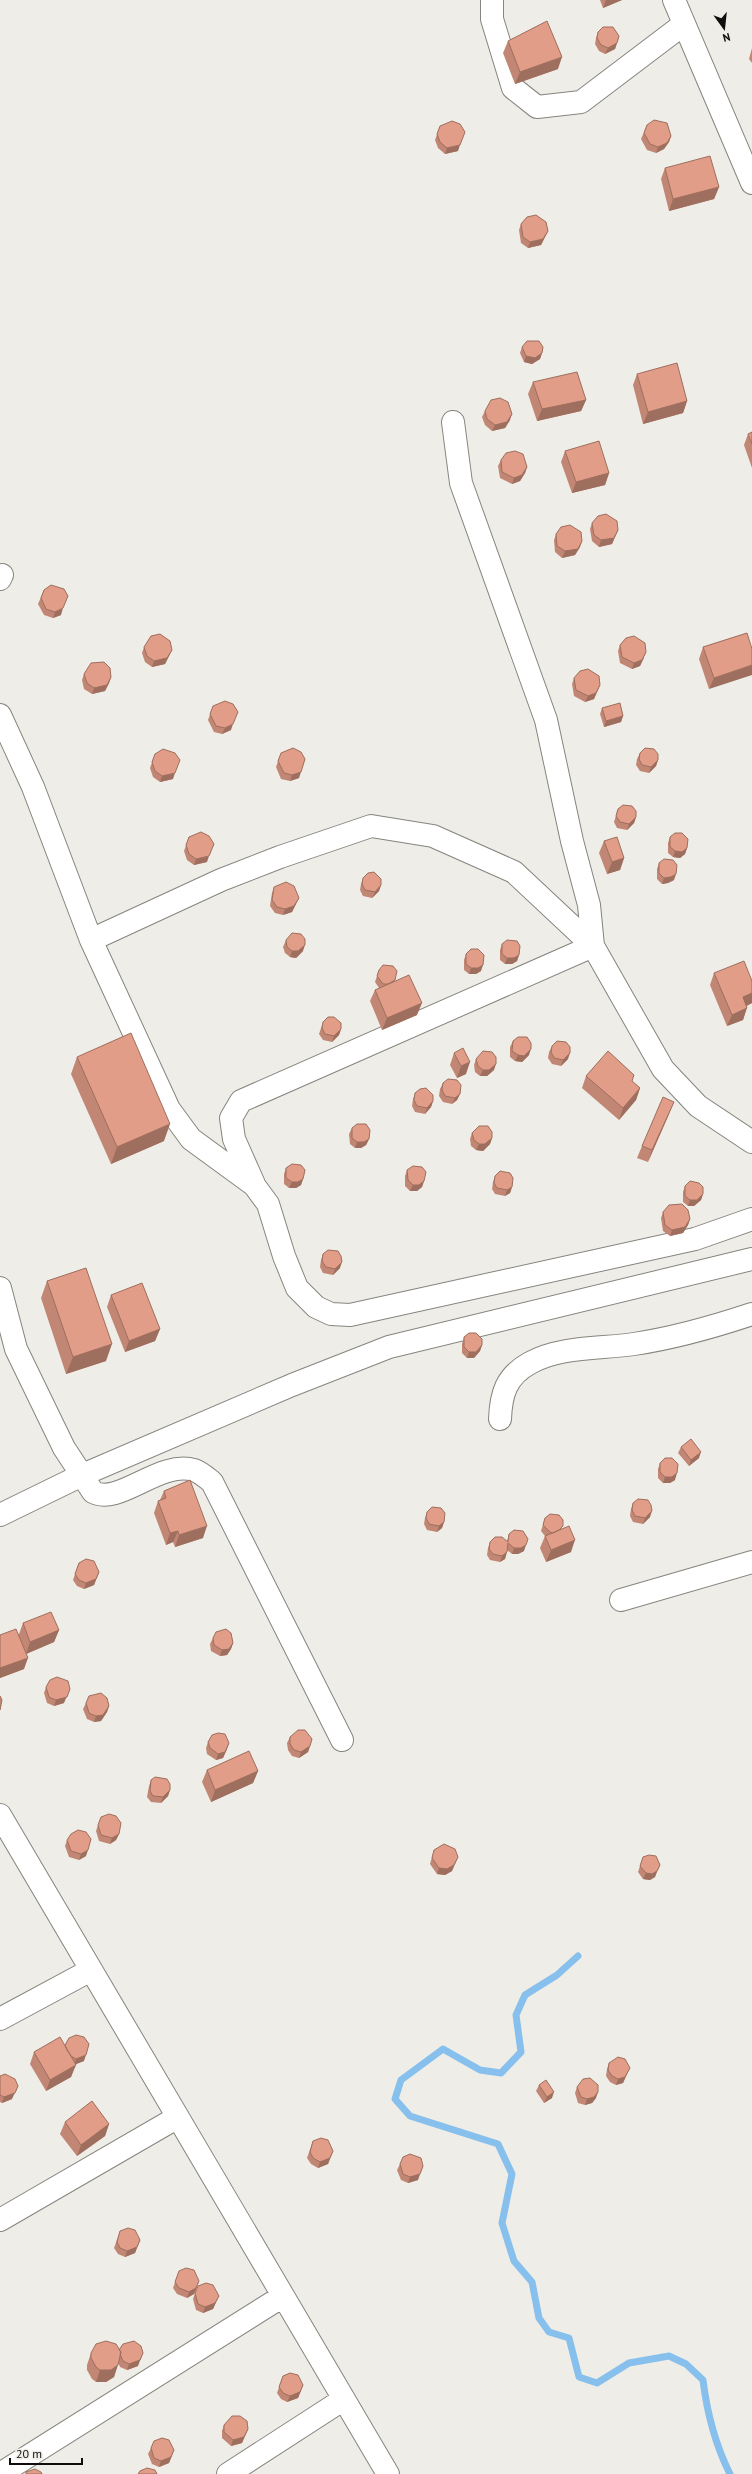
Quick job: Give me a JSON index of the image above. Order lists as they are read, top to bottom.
{
  "scale_bar": "20 m",
  "north": "bottom"
}
